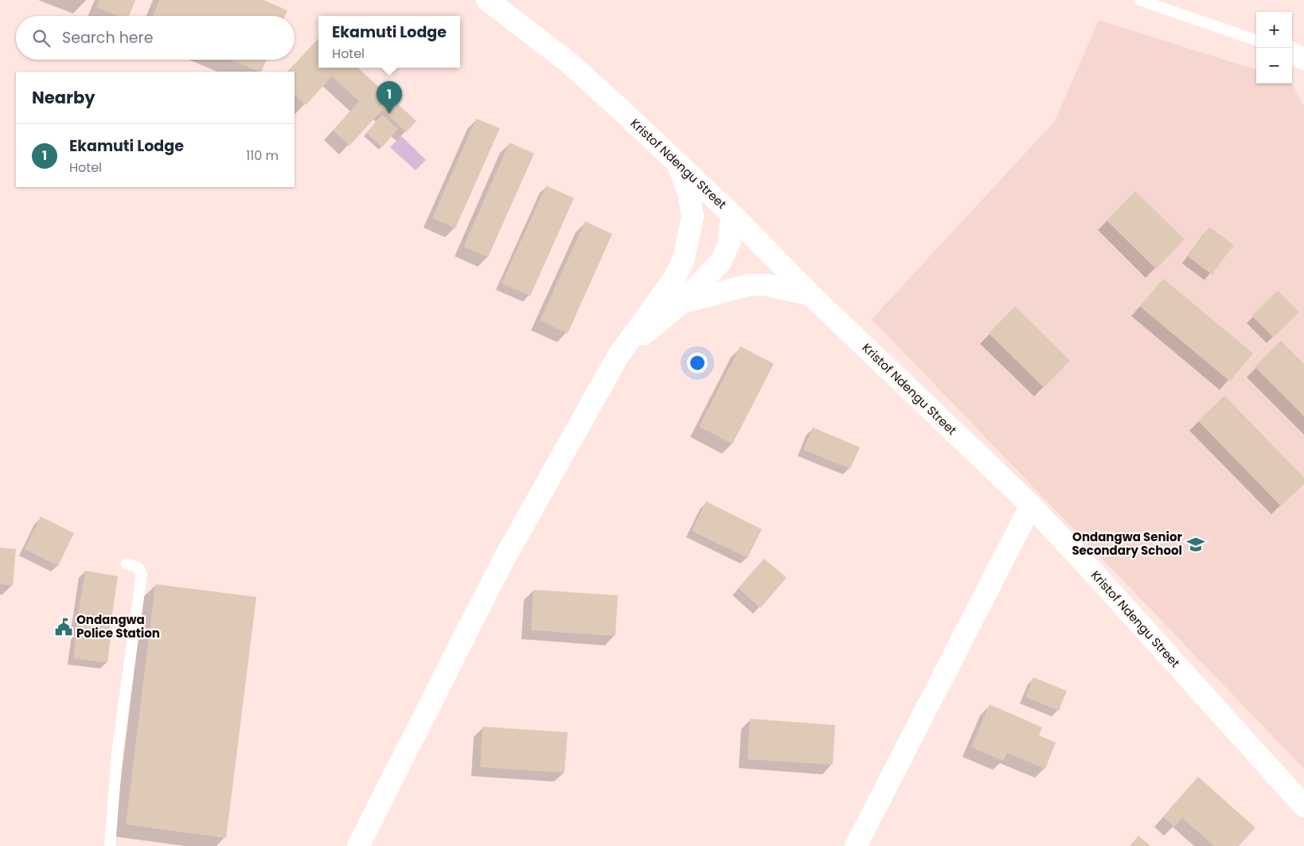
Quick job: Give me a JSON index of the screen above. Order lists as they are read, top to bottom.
{
  "streets": {
    "street": ["Kristof Ndengu Street"]
  },
  "places": {
    "school or university": ["Ondangwa Senior Secondary School"],
    "public building": ["Ondangwa Police Station"]
  },
  "page": {
    "map_buttons": ["+", "−"],
    "popup": ["Ekamuti Lodge", "Hotel"],
    "search": "Search here",
    "heading": "Nearby",
    "pins": "1",
    "list": [
      {
        "mark": "1",
        "name": "Ekamuti Lodge",
        "note": "Hotel",
        "value": "110 m"
      }
    ]
  }
}
